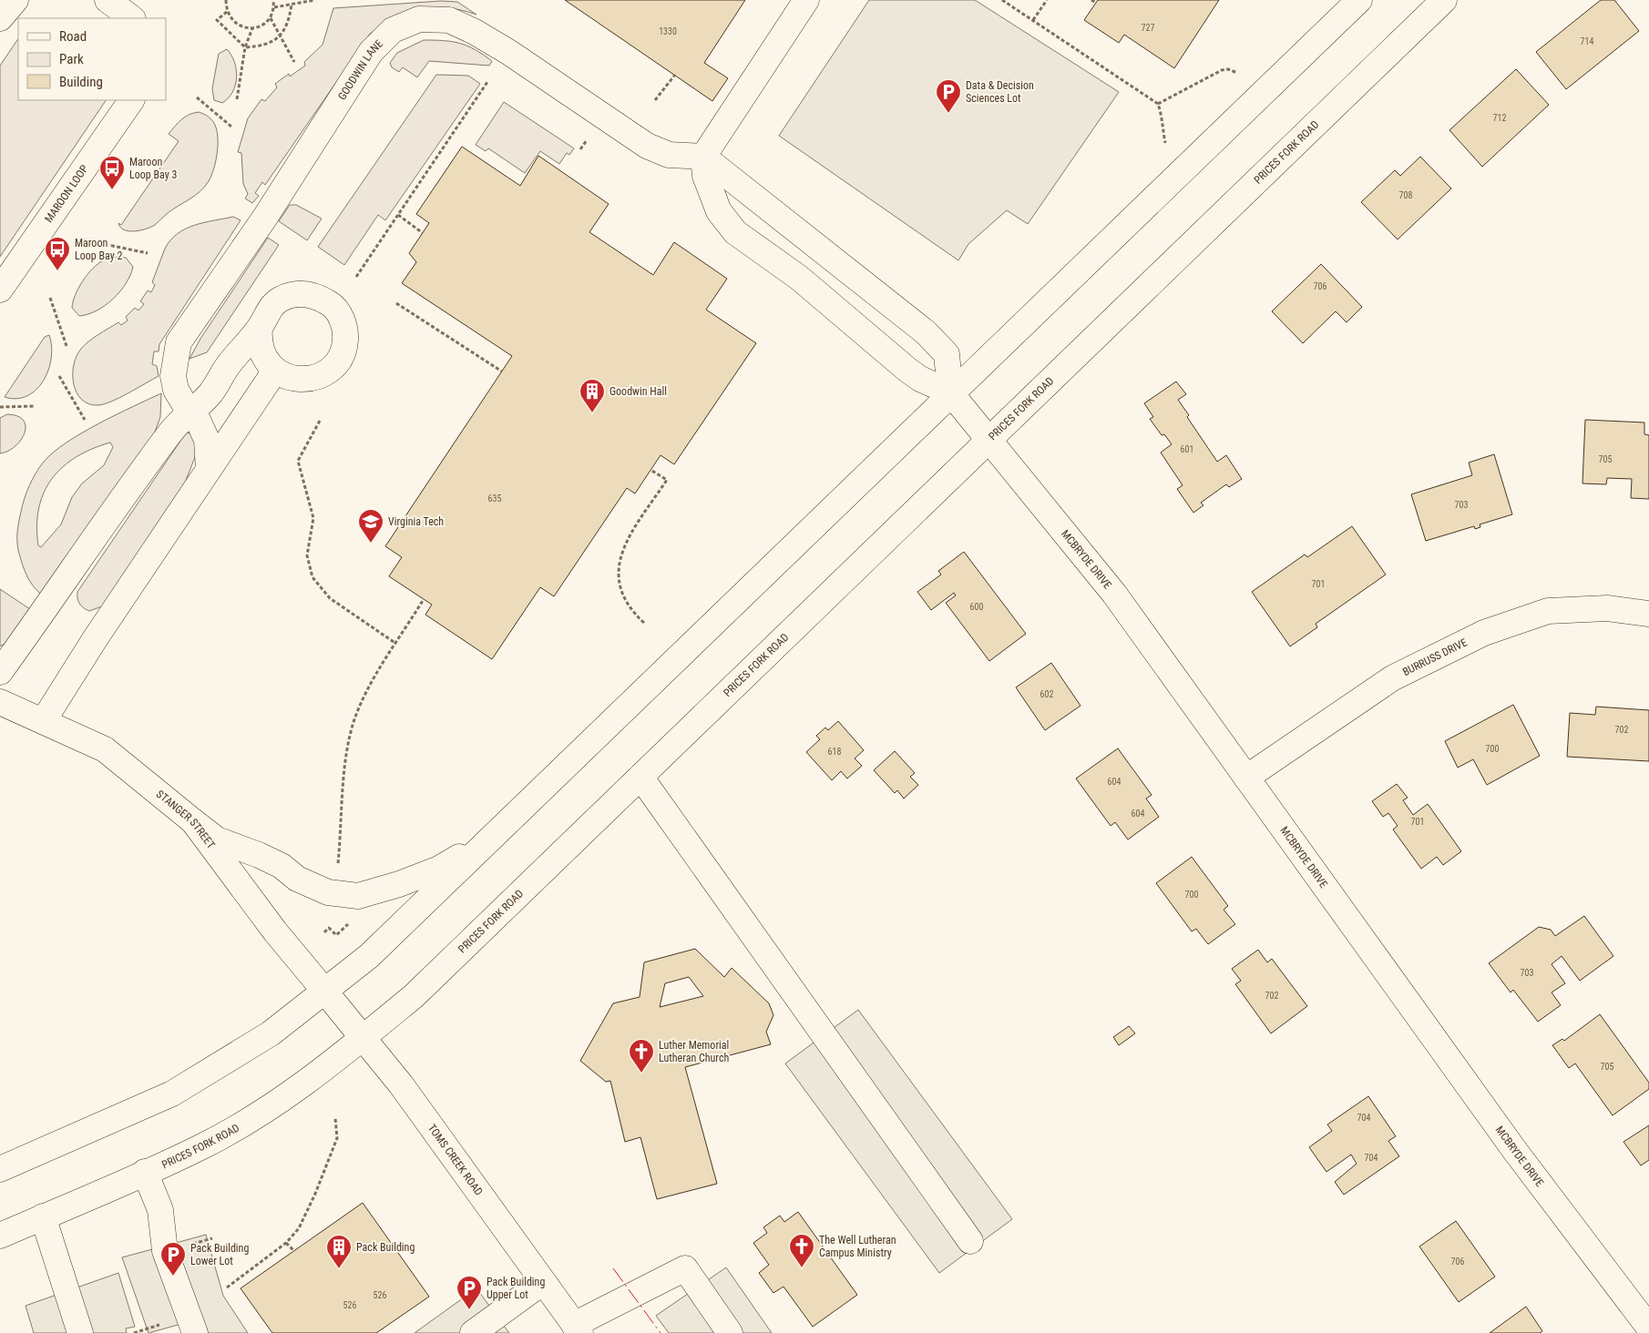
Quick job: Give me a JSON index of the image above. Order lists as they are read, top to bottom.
{
  "streets": {
    "main road": [
      "GOODWIN LANE",
      "PRICES FORK ROAD",
      "MAROON LOOP",
      "MCBRYDE DRIVE",
      "BURRUSS DRIVE",
      "STANGER STREET",
      "TOMS CREEK ROAD"
    ]
  },
  "crossings": [
    ["PRICES FORK ROAD", "MCBRYDE DRIVE"],
    ["PRICES FORK ROAD", "TOMS CREEK ROAD"],
    ["MCBRYDE DRIVE", "BURRUSS DRIVE"],
    ["STANGER STREET", "TOMS CREEK ROAD"]
  ],
  "places": {
    "parking": ["Data & Decision Sciences Lot", "Pack Building Lower Lot", "Pack Building Upper Lot"],
    "bus stop": ["Maroon Loop Bay 3", "Maroon Loop Bay 2"],
    "building": ["Goodwin Hall", "Pack Building"],
    "school or university": ["Virginia Tech"],
    "church": ["Luther Memorial Lutheran Church", "The Well Lutheran Campus Ministry"]
  },
  "house_numbers": [
    "727",
    "1330",
    "714",
    "712",
    "708",
    "706",
    "601",
    "705",
    "635",
    "703",
    "701",
    "600",
    "602",
    "702",
    "700",
    "618",
    "604",
    "604",
    "701",
    "700",
    "703",
    "702",
    "705",
    "704",
    "704",
    "706",
    "526",
    "526"
  ],
  "legend": ["Road", "Park", "Building"]
}
